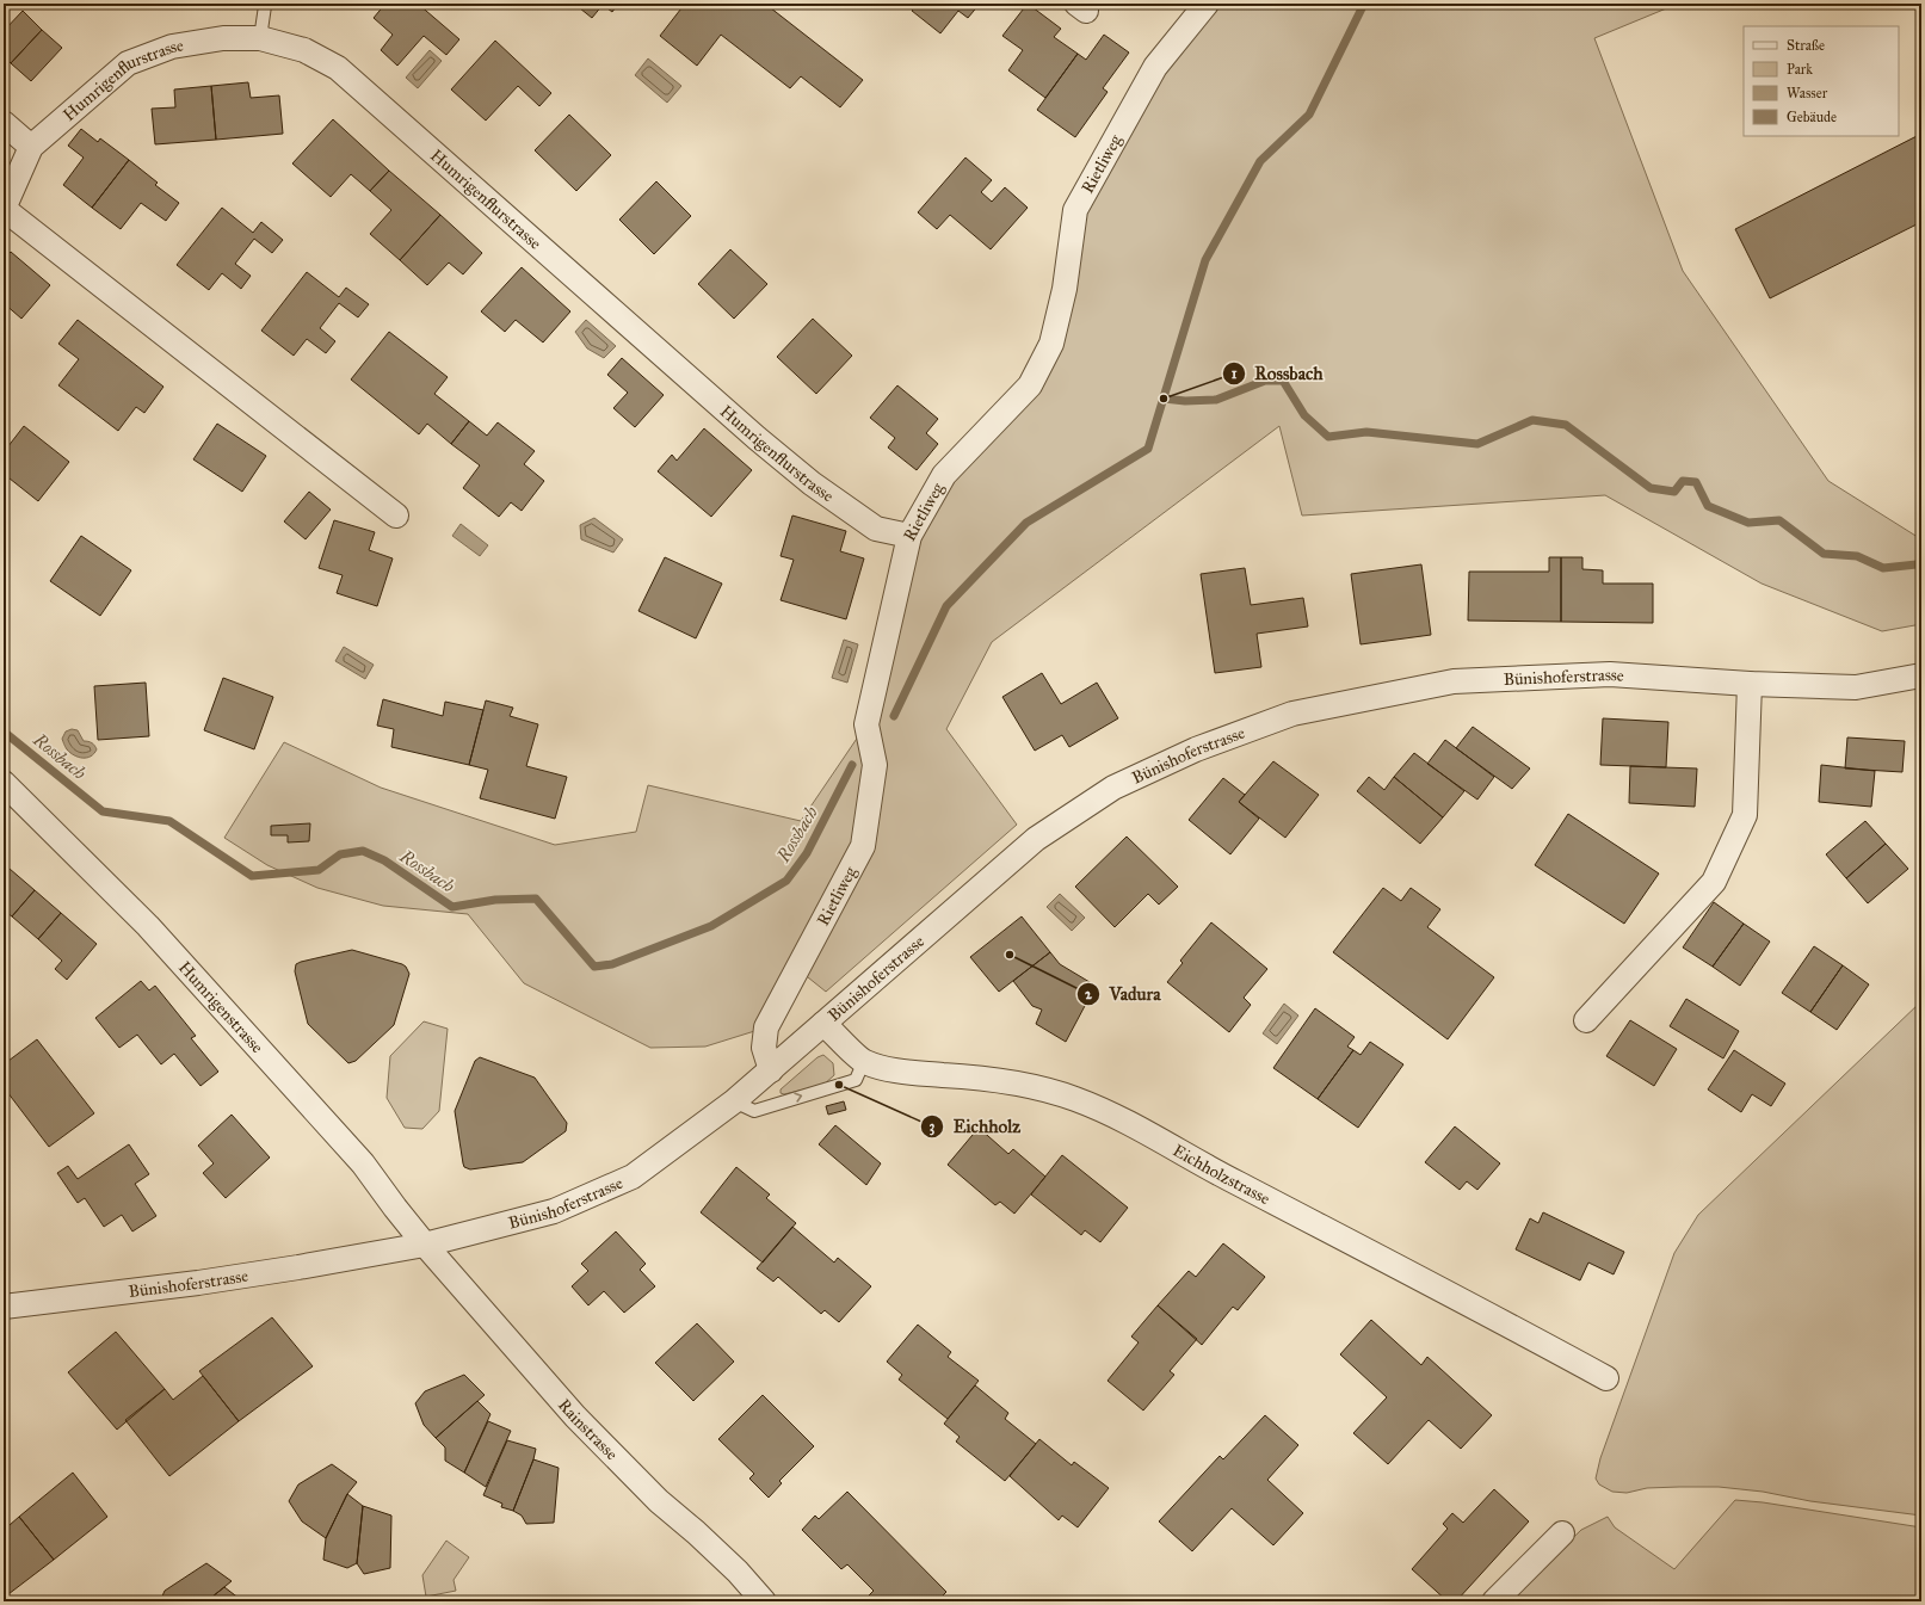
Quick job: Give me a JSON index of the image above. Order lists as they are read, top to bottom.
{
  "streets": {
    "street": [
      "Humrigenflurstrasse",
      "Rietliweg",
      "Bünishoferstrasse",
      "Humrigenstrasse",
      "Eichholzstrasse",
      "Rainstrasse"
    ]
  },
  "crossings": [
    ["Humrigenflurstrasse", "Rietliweg"],
    ["Rietliweg", "Bünishoferstrasse"],
    ["Bünishoferstrasse", "Humrigenstrasse"],
    ["Bünishoferstrasse", "Eichholzstrasse"],
    ["Bünishoferstrasse", "Rainstrasse"],
    ["Humrigenstrasse", "Rainstrasse"]
  ],
  "water": ["Rossbach"],
  "places": ["Rossbach", "Vadura", "Eichholz"],
  "legend": [
    "Straße",
    "Park",
    "Wasser",
    "Gebäude"
  ]
}
